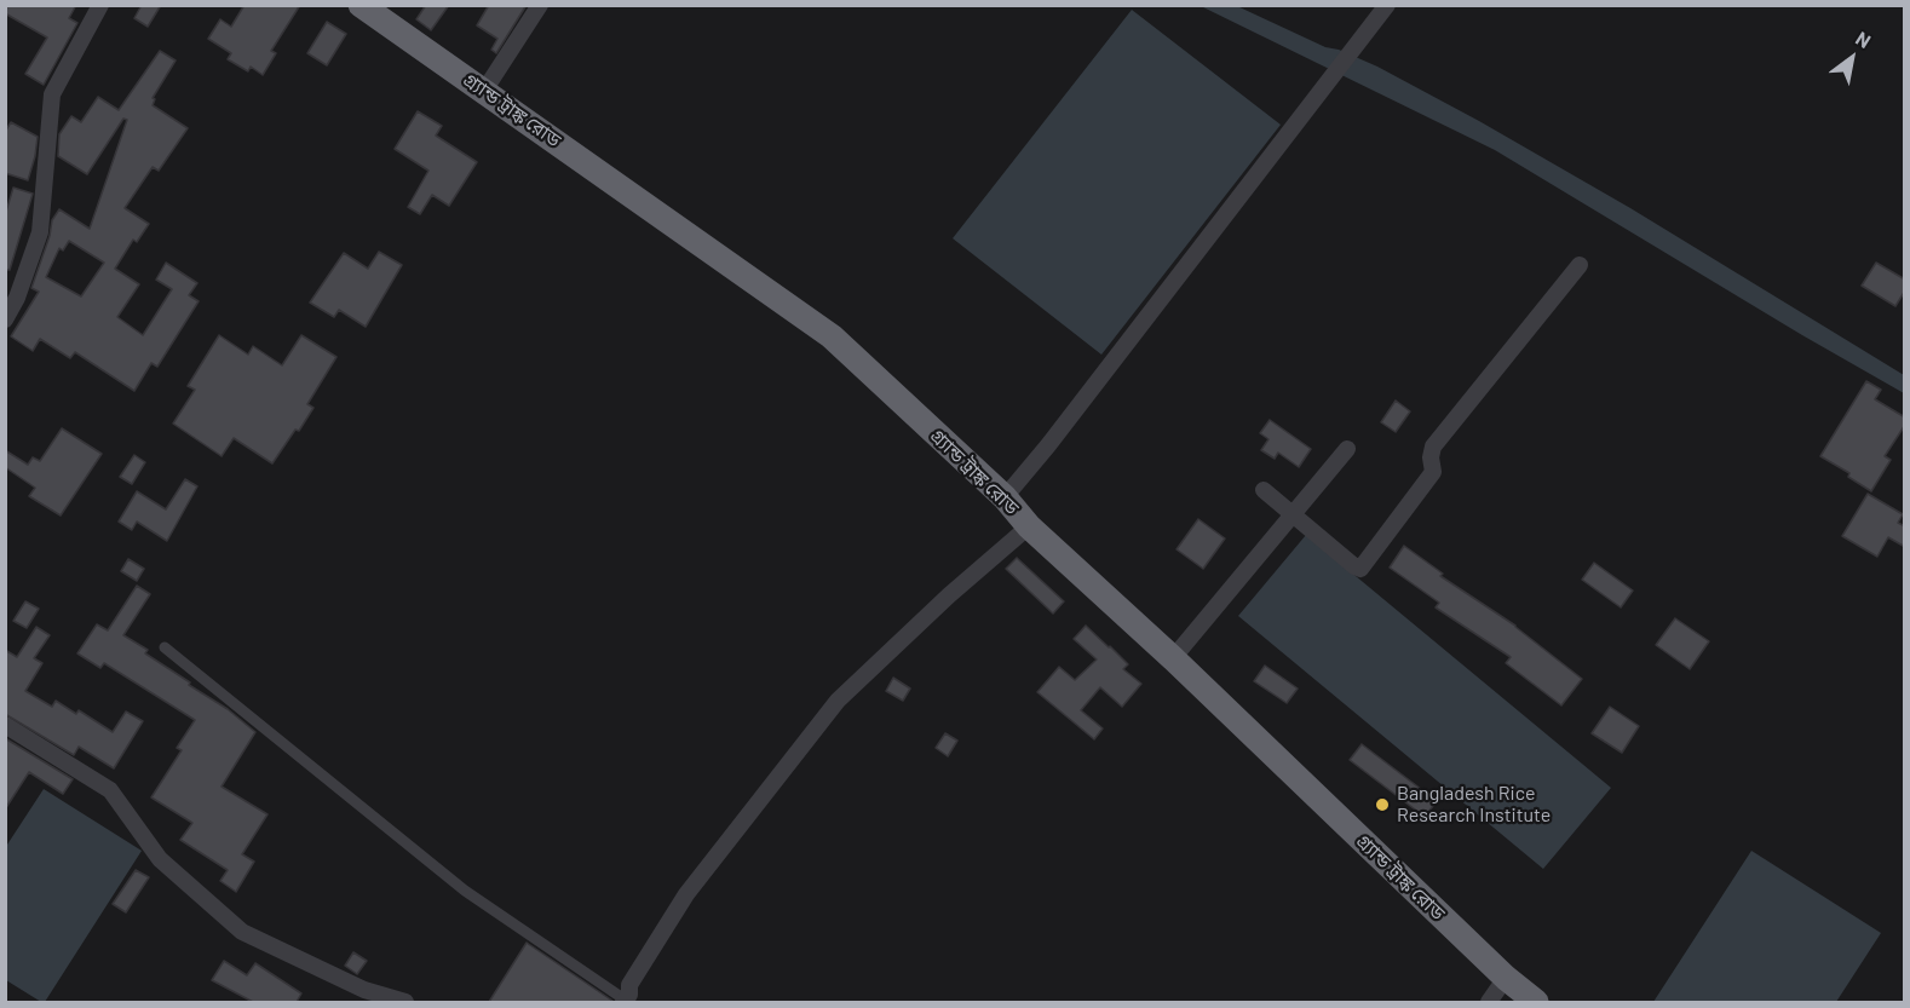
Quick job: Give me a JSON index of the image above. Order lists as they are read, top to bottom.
{
  "streets": {
    "highway": ["গ্র্যান্ড ট্রাঙ্ক রোড"]
  },
  "places": ["Bangladesh Rice Research Institute"],
  "north": "top right"
}
